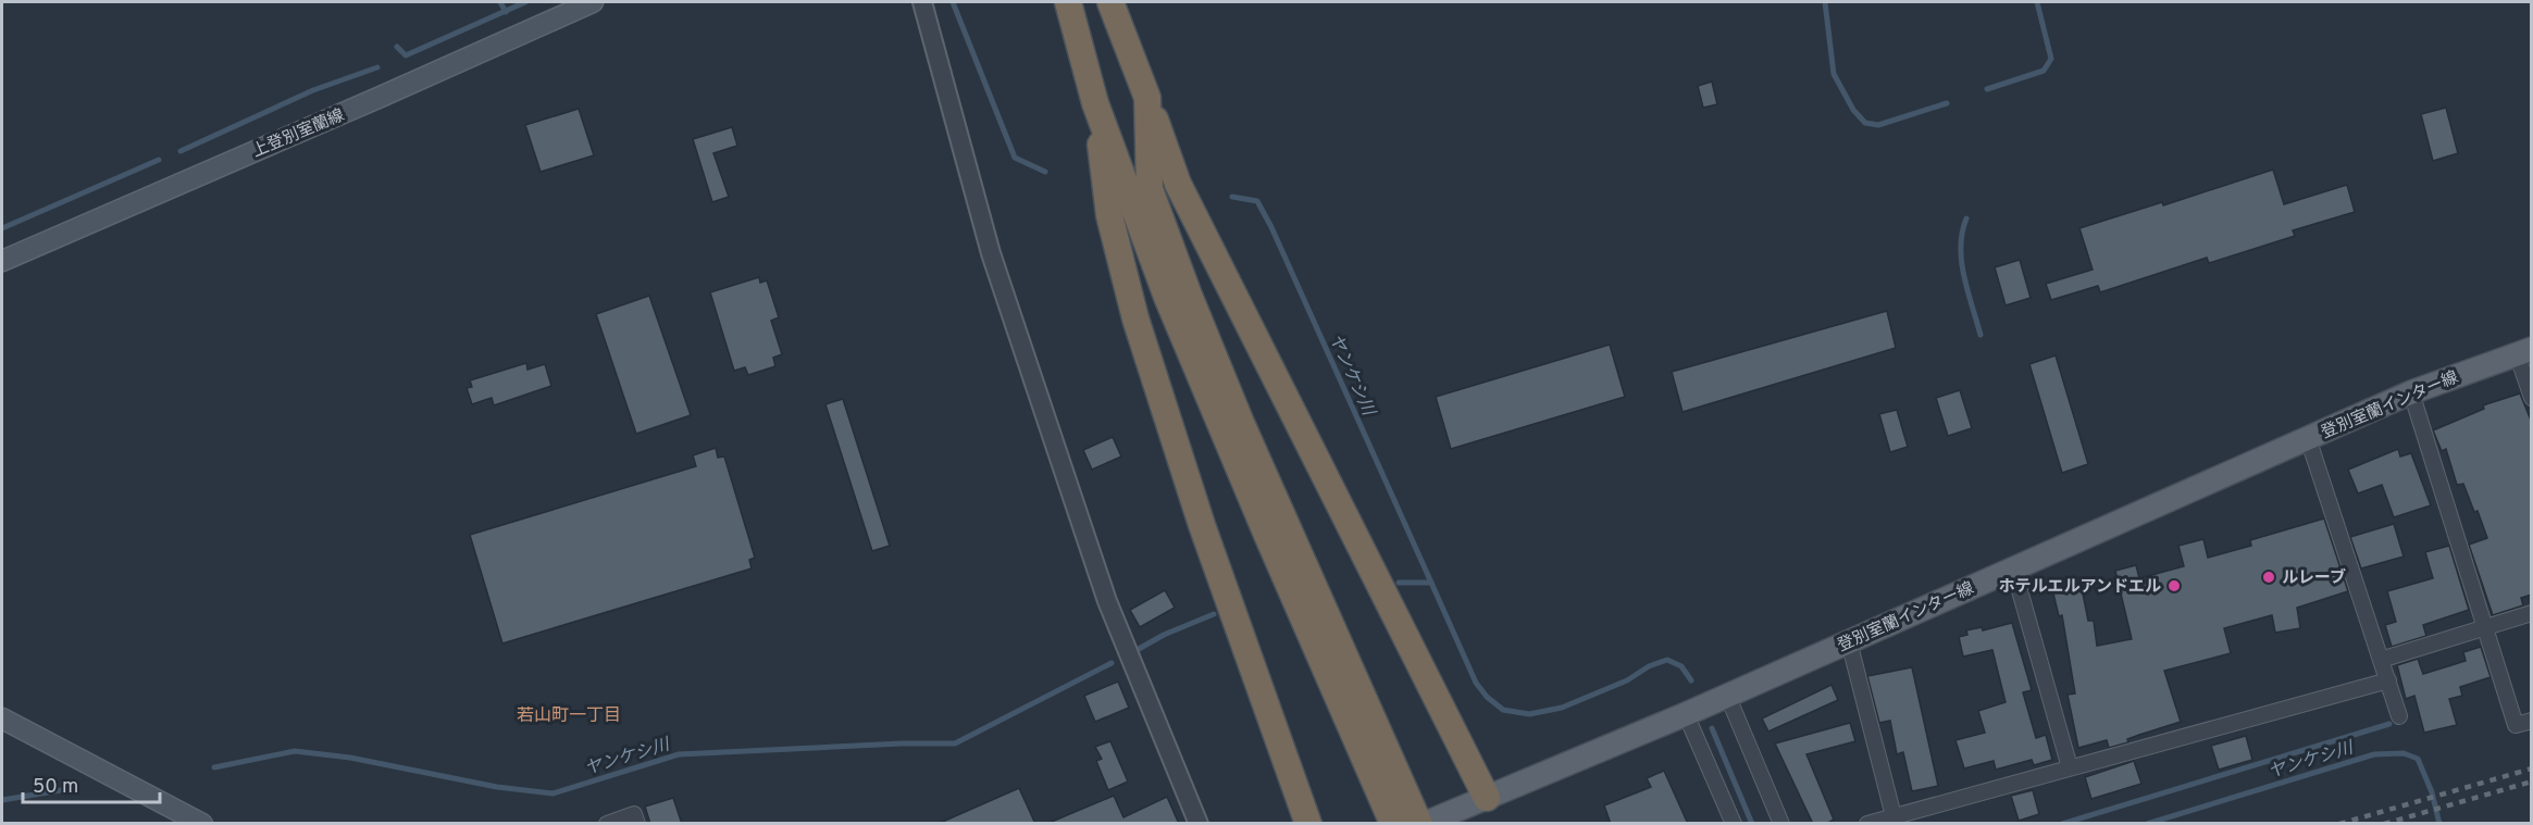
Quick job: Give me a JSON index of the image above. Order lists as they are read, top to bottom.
{
  "streets": {
    "main road": ["上登別室蘭線", "登別室蘭インター線"]
  },
  "districts": ["若山町一丁目"],
  "water": ["ヤンケシ川"],
  "places": ["ルレーブ", "ホテルエルアンドエル"],
  "scale_bar": "50 m"
}
